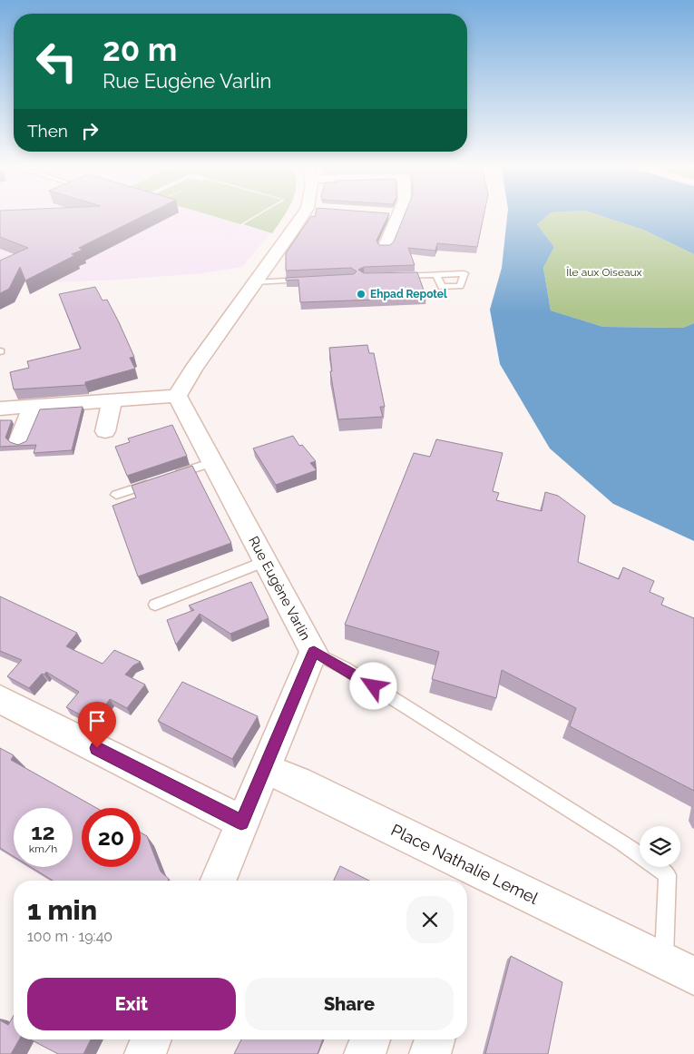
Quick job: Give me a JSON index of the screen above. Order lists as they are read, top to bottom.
{
  "streets": {
    "street": ["Rue Eugène Varlin", "Place Nathalie Lemel"]
  },
  "crossings": [
    ["Rue Eugène Varlin", "Place Nathalie Lemel"]
  ],
  "parks": ["Île aux Oiseaux"],
  "places": ["Ehpad Repotel"],
  "page": {
    "turn": ["20 m", "Rue Eugène Varlin"],
    "then": "Then",
    "speed": "12 km/h",
    "limit": "20",
    "heading": ["1 min", "100 m · 19:40"],
    "buttons": ["Exit", "Share"]
  }
}
